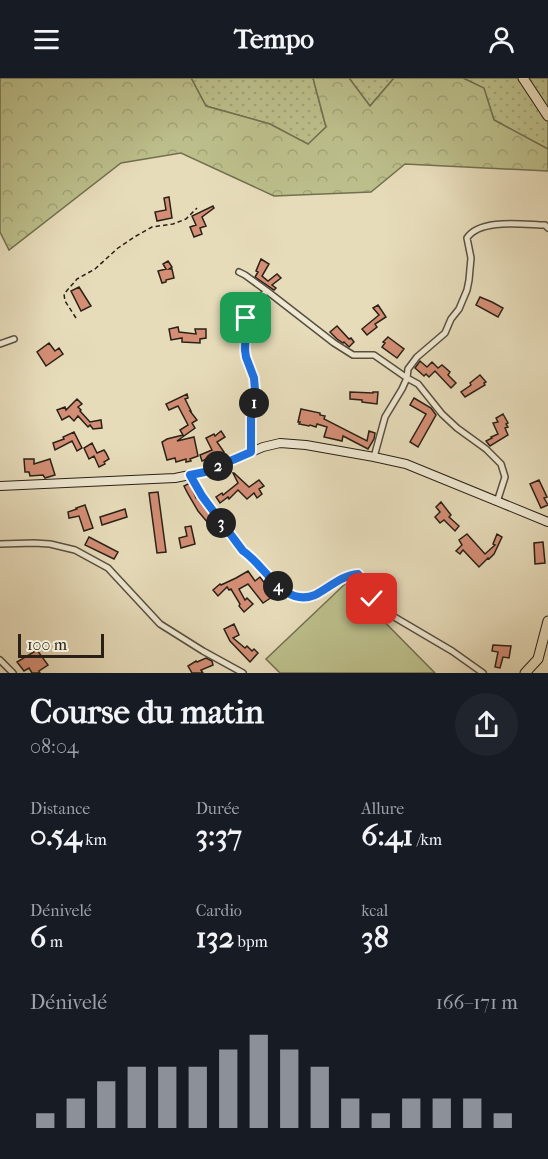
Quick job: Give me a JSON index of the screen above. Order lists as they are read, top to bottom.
{
  "scale_bar": "100 m",
  "page": {
    "header": "Tempo",
    "pins": [
      "1",
      "2",
      "3",
      "4"
    ],
    "scale": "100 m",
    "heading": ["Course du matin", "08:04"],
    "stats": [
      ["Distance", "0.54 km"],
      ["Durée", "3:37"],
      ["Allure", "6:41 /km"],
      ["Dénivelé", "6 m"],
      ["Cardio", "132 bpm"],
      ["kcal", "38"]
    ],
    "chart": ["Dénivelé", "166–171 m"]
  }
}
